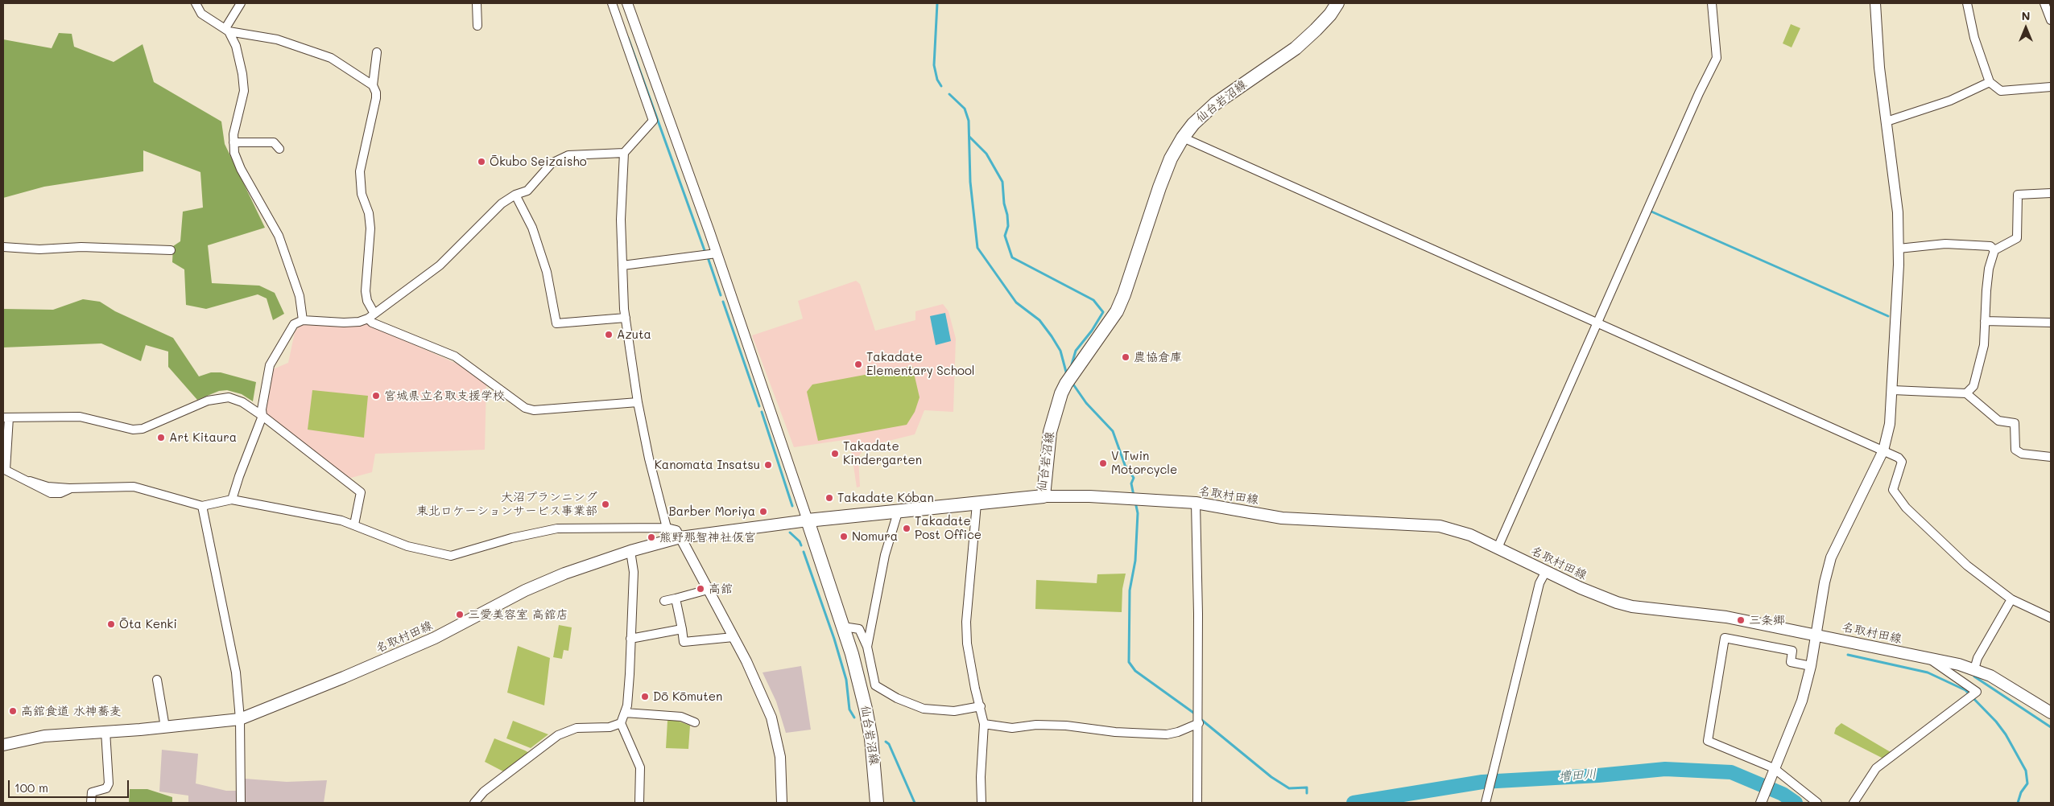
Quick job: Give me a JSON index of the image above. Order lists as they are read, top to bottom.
{
  "streets": {
    "main road": ["仙台岩沼線", "名取村田線"]
  },
  "crossings": [
    ["仙台岩沼線", "名取村田線"]
  ],
  "water": ["増田川"],
  "places": [
    "Ōkubo Seizaisho",
    "Azuta",
    "農協倉庫",
    "Takadate Elementary School",
    "宮城県立名取支援学校",
    "Art Kitaura",
    "Takadate Kindergarten",
    "V Twin Motorcycle",
    "Kanomata Insatsu",
    "Takadate Kóban",
    "大沼プランニング 東北ロケーションサービス事業部",
    "Barber Moriya",
    "Takadate Post Office",
    "Nomura",
    "熊野那智神社仮宮",
    "高舘",
    "三愛美容室 高舘店",
    "三条郷",
    "Ōta Kenki",
    "Dō Kōmuten",
    "高舘食道 水神蕎麦"
  ],
  "scale_bar": "100 m",
  "north": "top"
}
